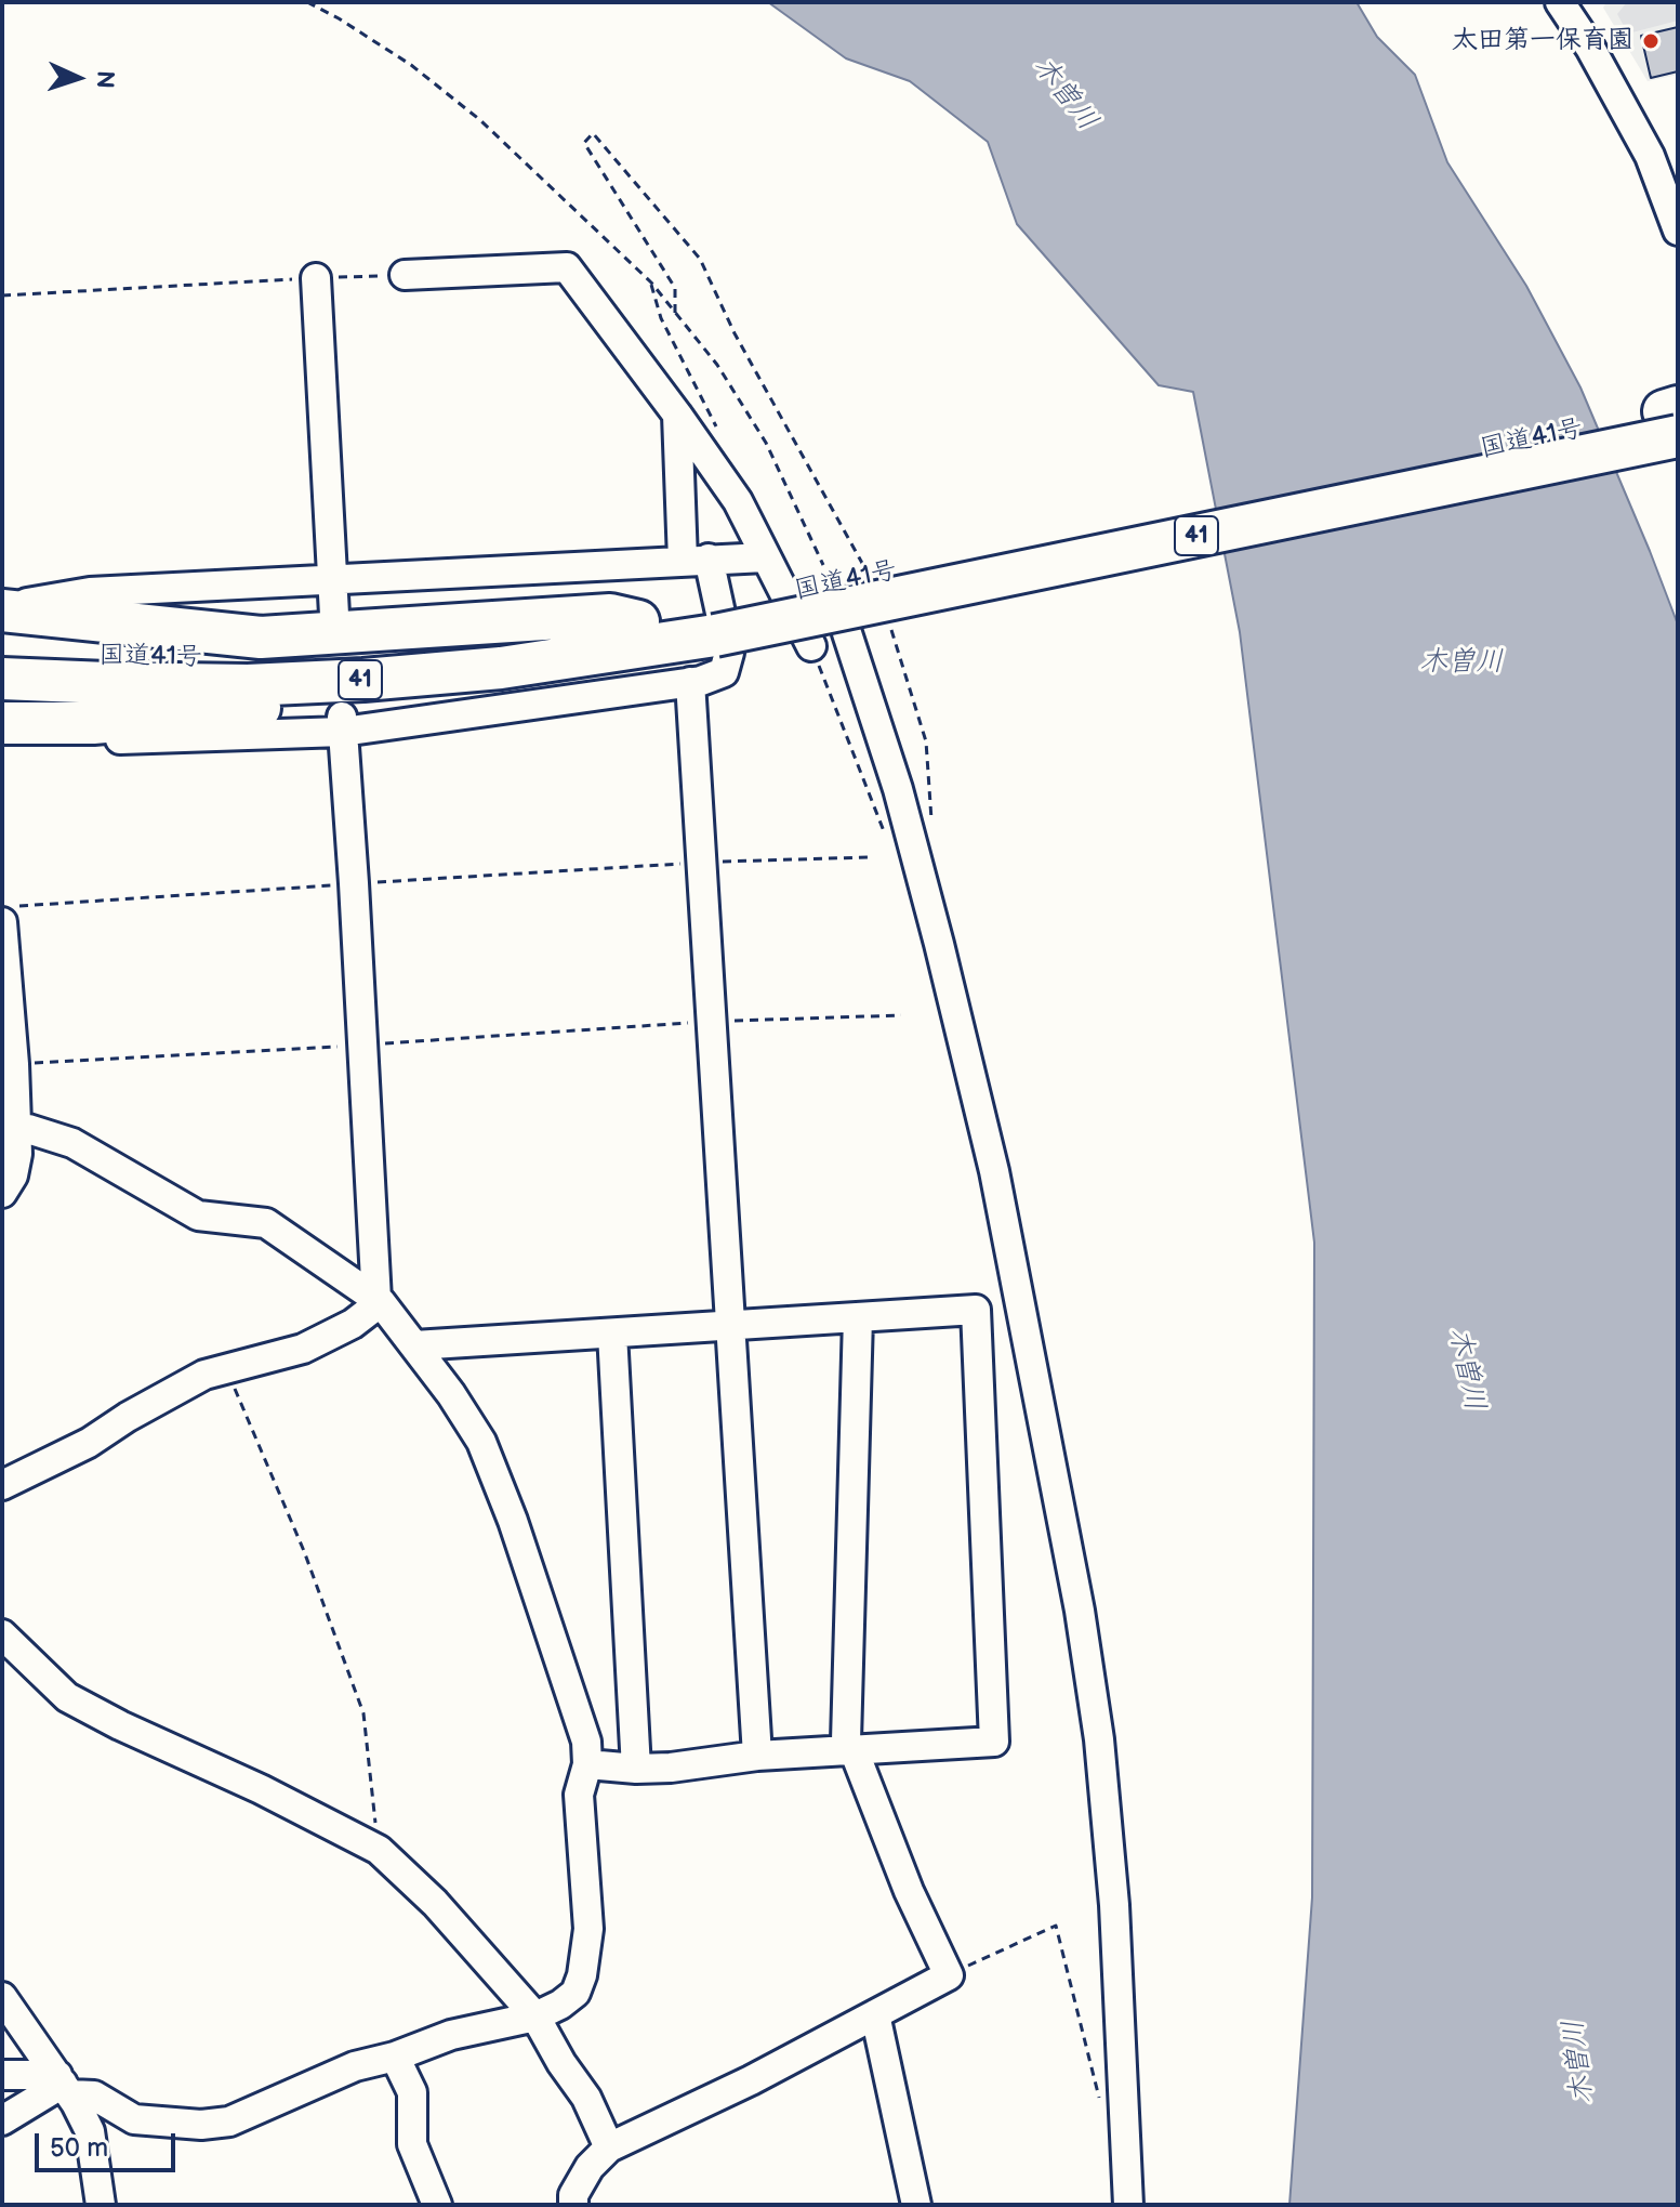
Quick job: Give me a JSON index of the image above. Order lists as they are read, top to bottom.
{
  "streets": {
    "highway": ["国道41号", "41"]
  },
  "water": ["木曽川"],
  "places": ["太田第一保育園"],
  "scale_bar": "50 m",
  "north": "right"
}
